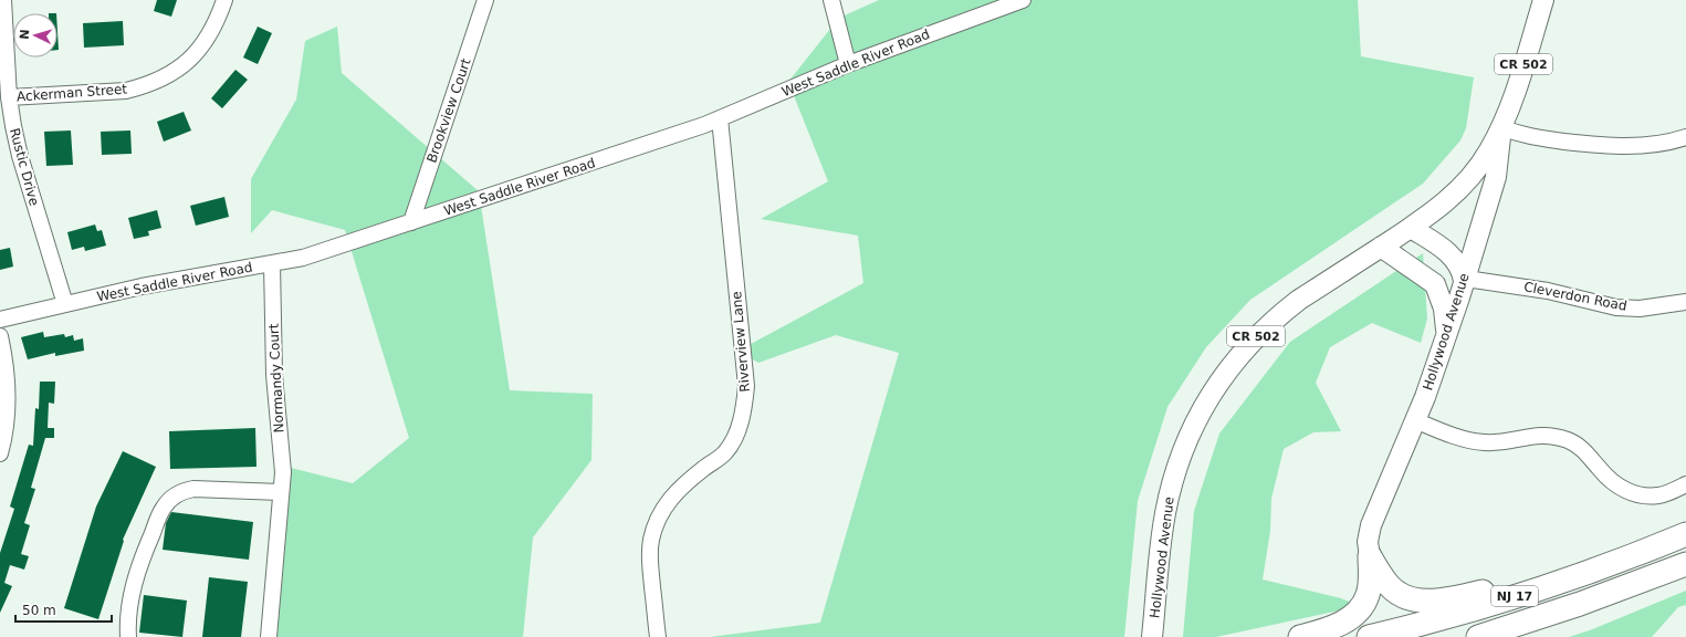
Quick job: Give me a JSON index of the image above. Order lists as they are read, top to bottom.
{
  "streets": {
    "highway": ["NJ 17"],
    "main road": ["CR 502", "Hollywood Avenue"],
    "street": [
      "West Saddle River Road",
      "Ackerman Street",
      "Brookview Court",
      "Rustic Drive",
      "Cleverdon Road",
      "Riverview Lane",
      "Normandy Court"
    ]
  },
  "crossings": [
    ["West Saddle River Road", "Brookview Court"],
    ["West Saddle River Road", "Rustic Drive"],
    ["West Saddle River Road", "Riverview Lane"],
    ["West Saddle River Road", "Normandy Court"],
    ["Ackerman Street", "Rustic Drive"],
    ["Cleverdon Road", "Hollywood Avenue"]
  ],
  "scale_bar": "50 m",
  "north": "left"
}
